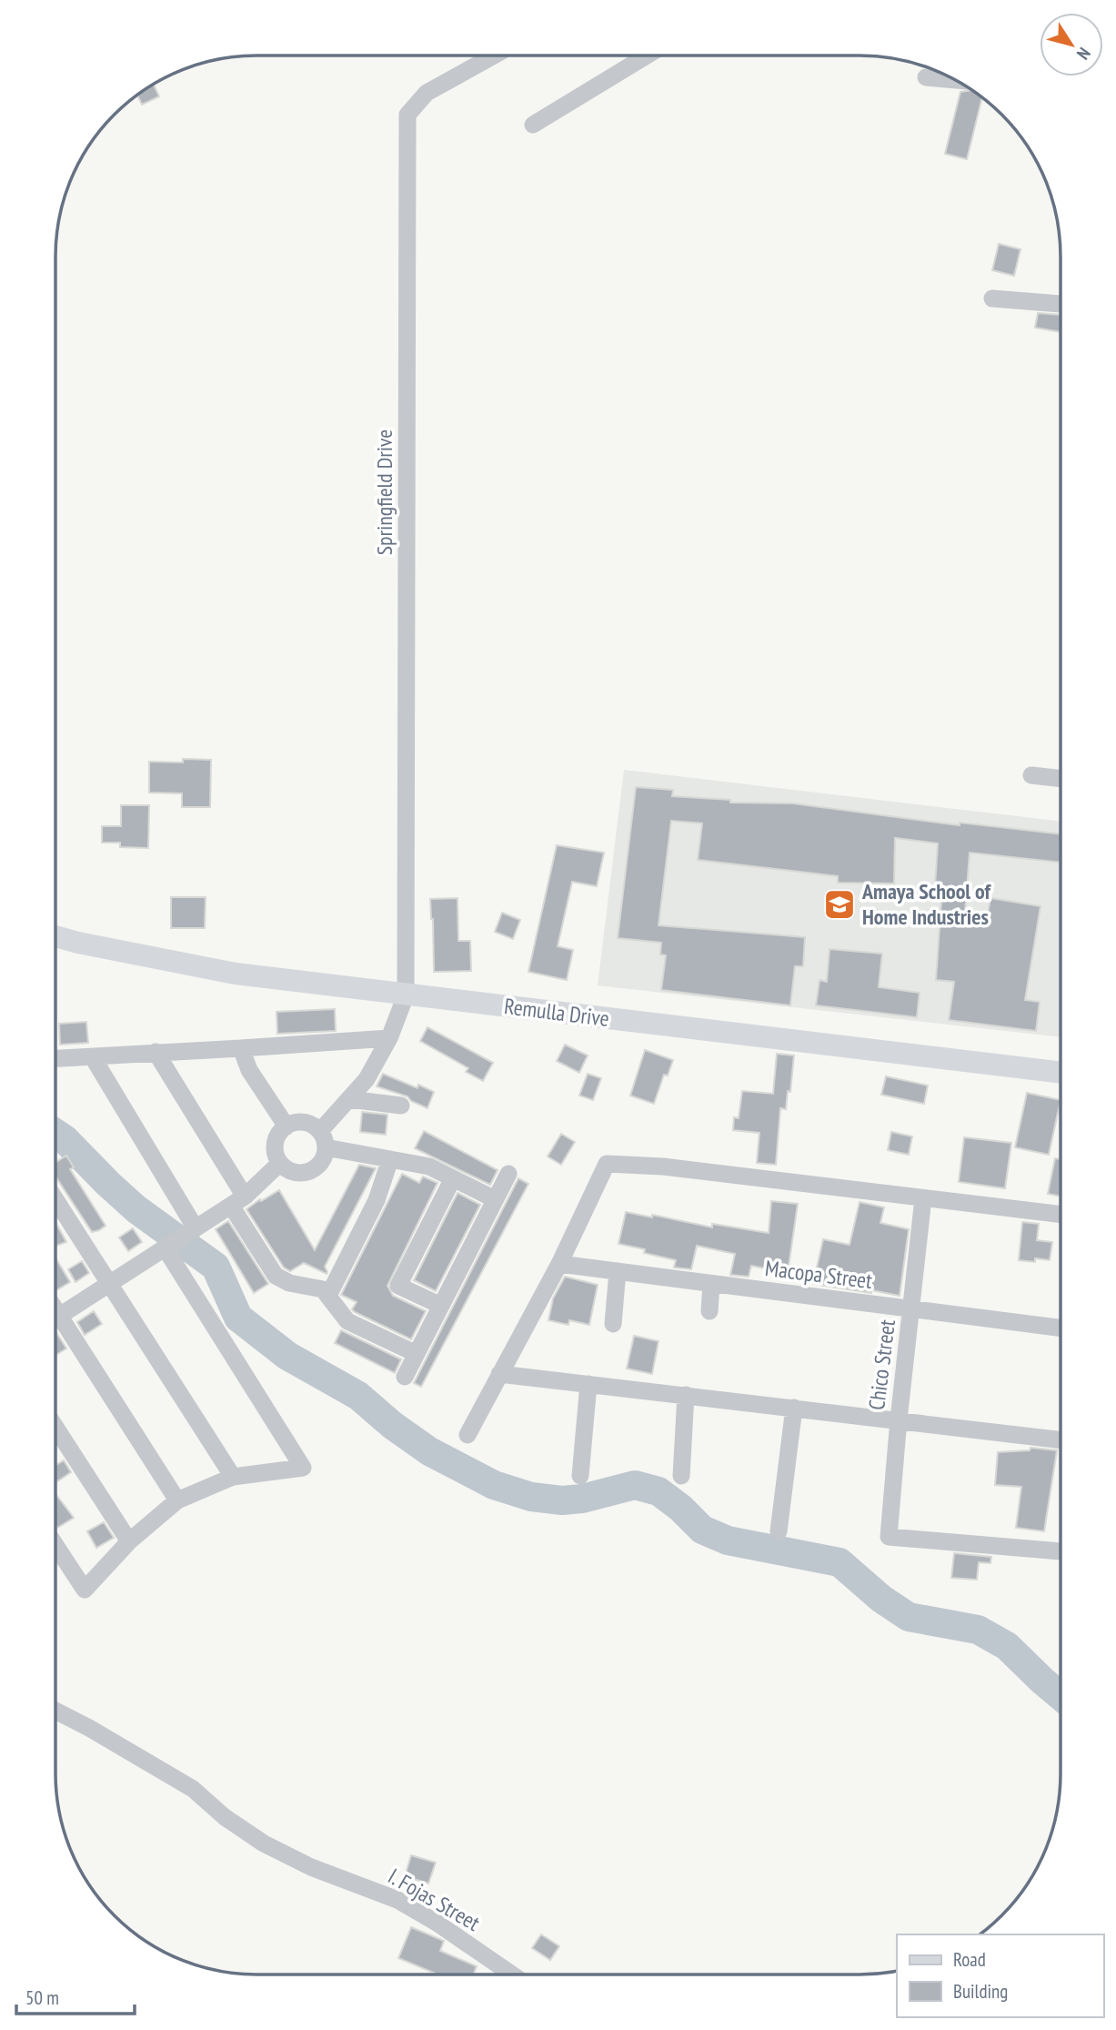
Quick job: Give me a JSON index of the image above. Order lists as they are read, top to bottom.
{
  "streets": {
    "main road": ["Remulla Drive"],
    "street": [
      "Springfield Drive",
      "Macopa Street",
      "Chico Street",
      "I. Fojas Street"
    ]
  },
  "crossings": [
    ["Springfield Drive", "Remulla Drive"],
    ["Macopa Street", "Chico Street"]
  ],
  "places": {
    "school or university": ["Amaya School of Home Industries"]
  },
  "legend": ["Road", "Building"],
  "scale_bar": "50 m",
  "north": "bottom right"
}
